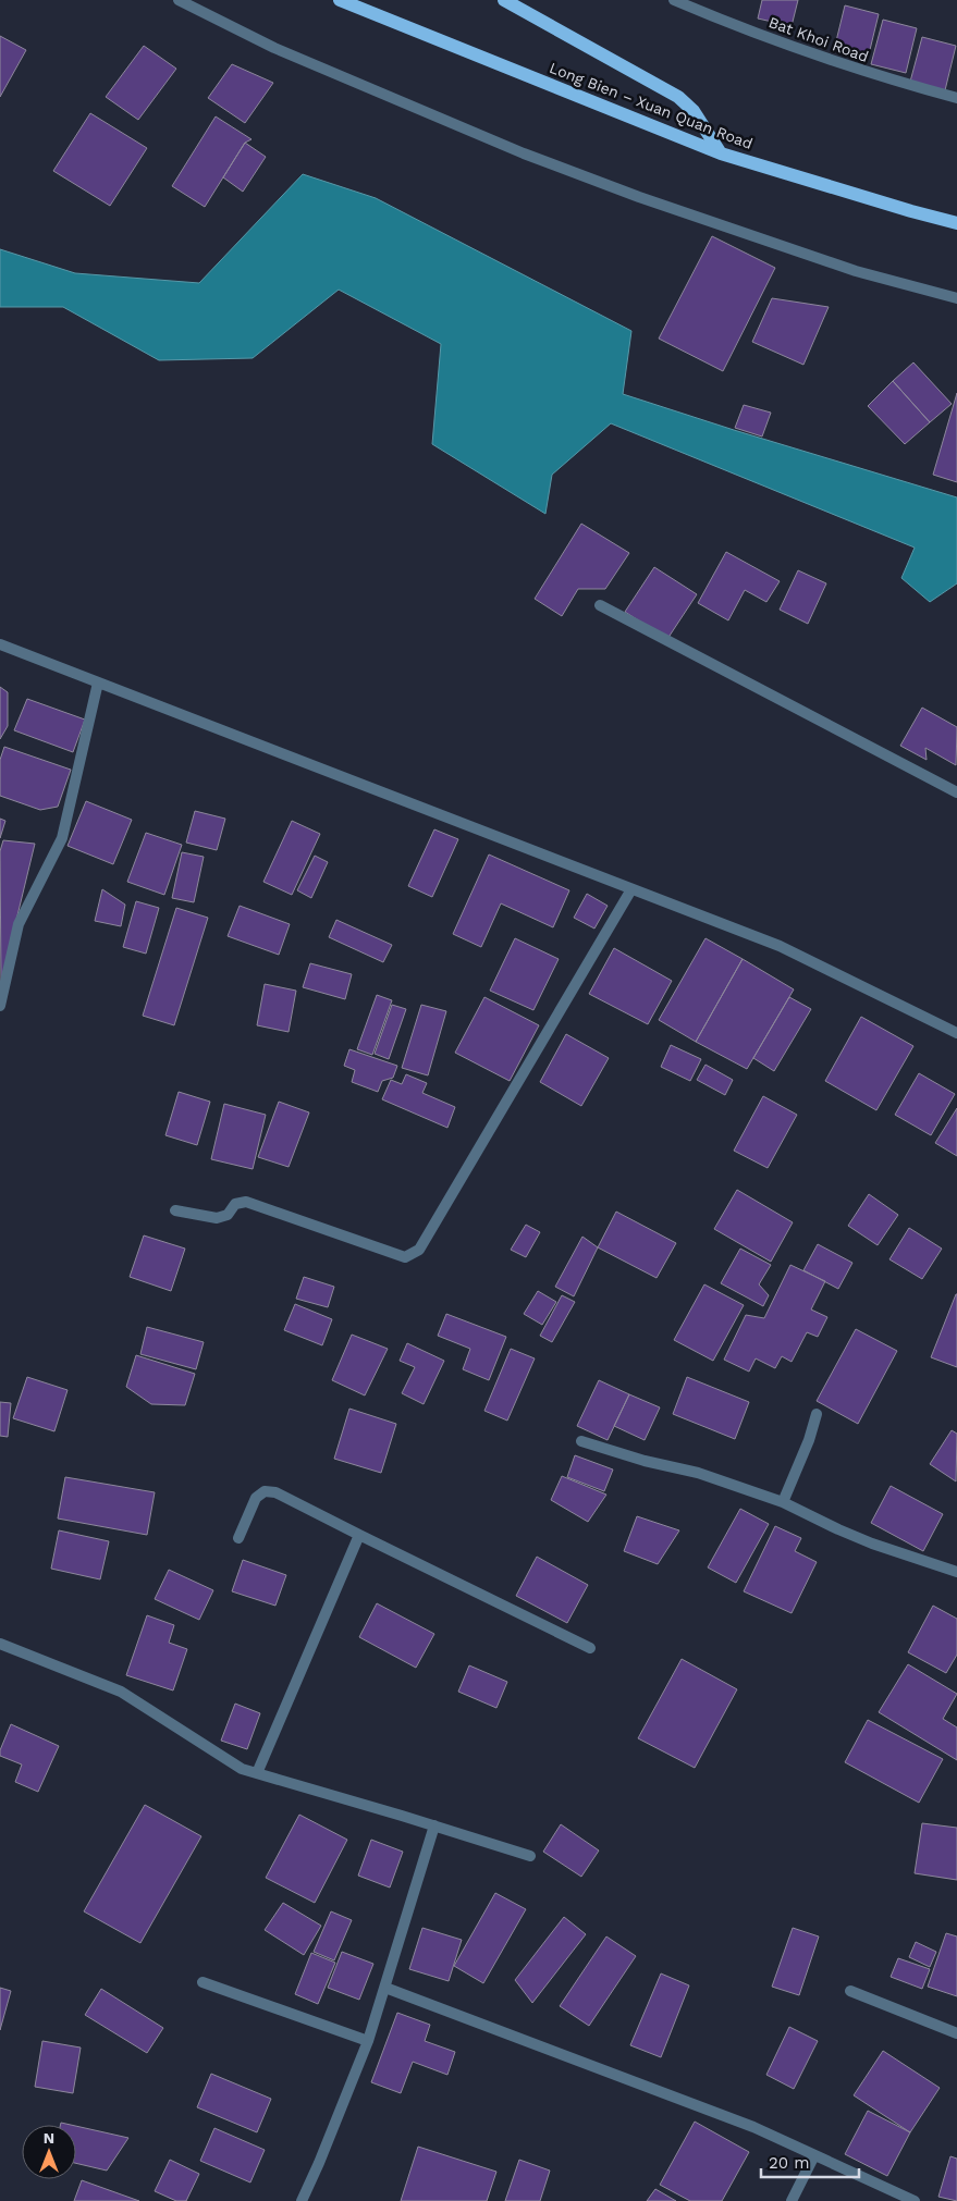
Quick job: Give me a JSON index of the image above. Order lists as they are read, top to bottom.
{
  "streets": {
    "main road": ["Long Bien – Xuan Quan Road"],
    "street": ["Bat Khoi Road"]
  },
  "scale_bar": "20 m",
  "north": "top"
}
